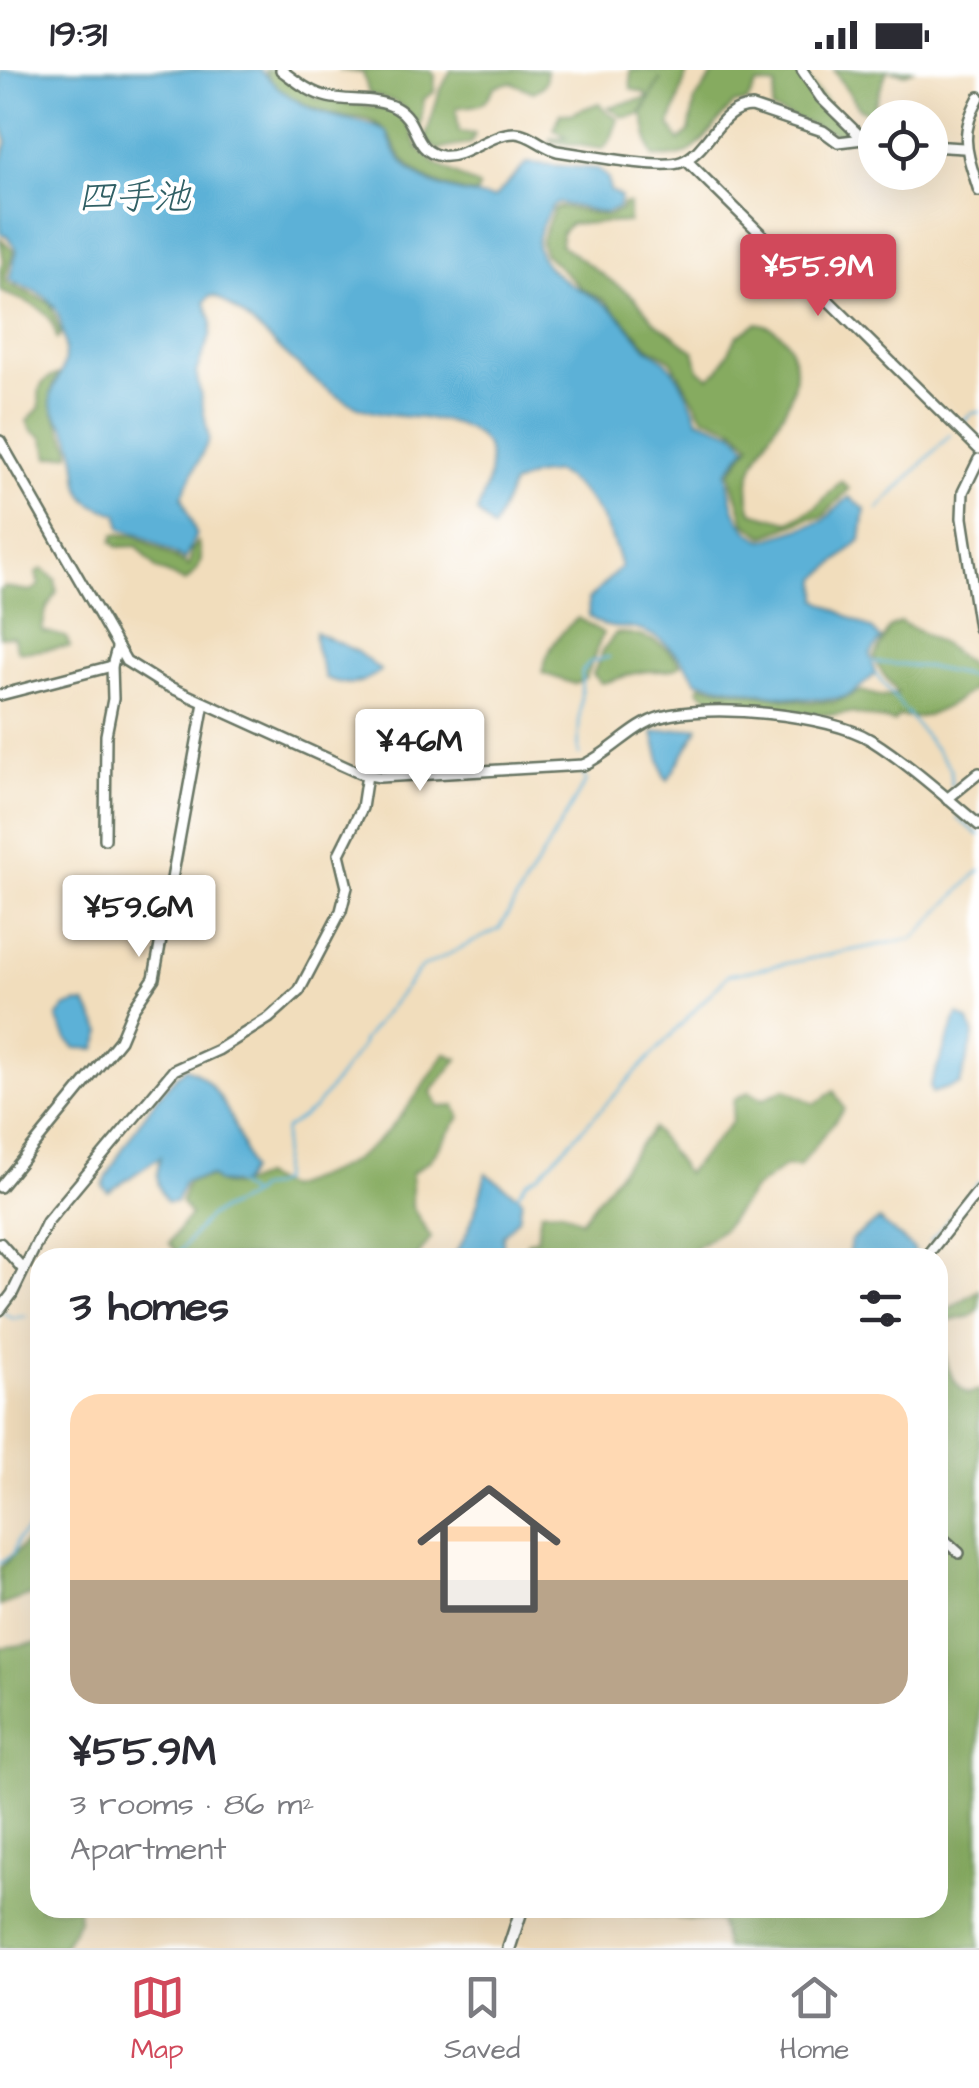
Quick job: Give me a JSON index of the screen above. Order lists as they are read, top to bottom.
{
  "water": ["四手池"],
  "page": {
    "status": "19:31",
    "price": ["¥55.9M", "¥46M", "¥59.6M"],
    "heading": "3 homes",
    "list": [
      {
        "name": "¥55.9M",
        "note": "3 rooms · 86 m² · Apartment"
      }
    ],
    "tabs": ["Map", "Saved", "Home"]
  }
}
